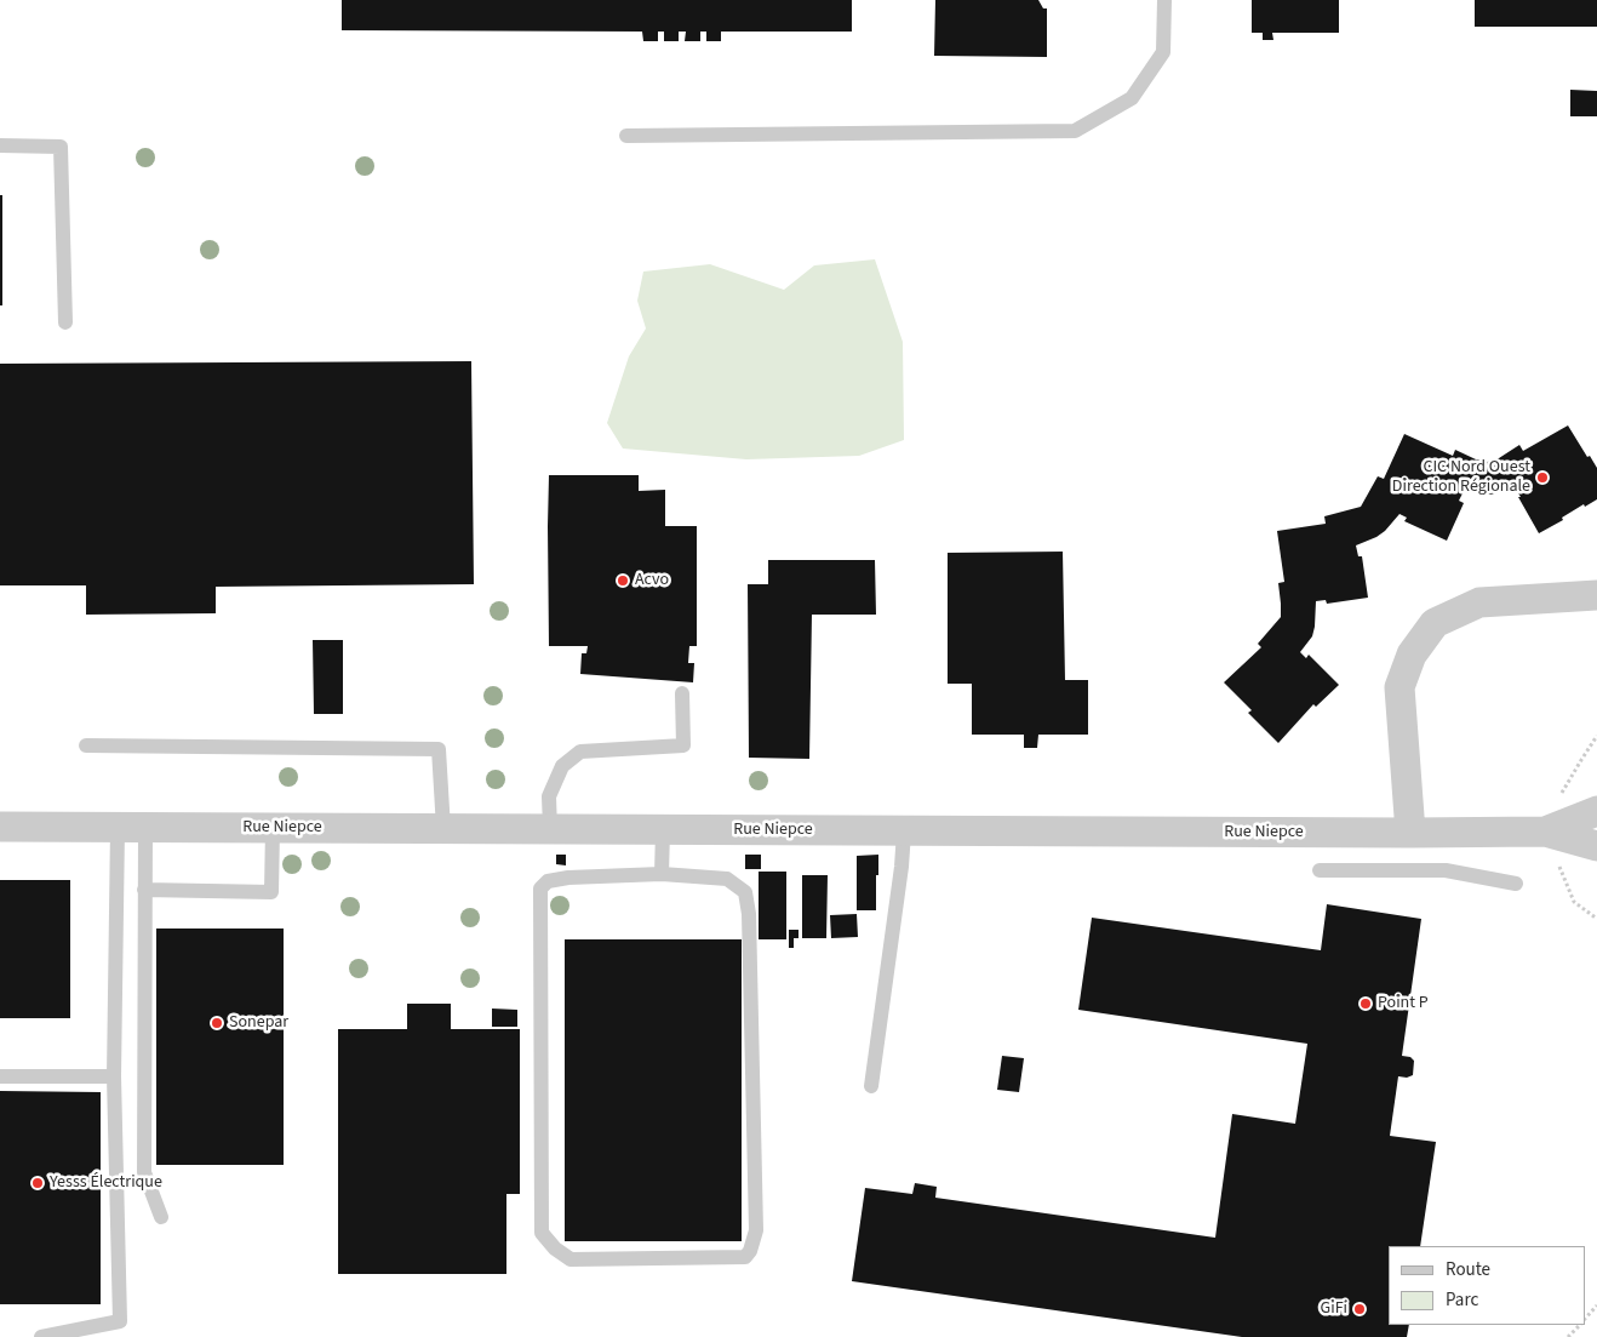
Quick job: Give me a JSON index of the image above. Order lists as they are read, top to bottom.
{
  "streets": {
    "street": ["Rue Niepce"]
  },
  "places": [
    "CIC Nord Ouest Direction Régionale",
    "Acvo",
    "Point P",
    "Sonepar",
    "Yesss Électrique",
    "GiFi"
  ],
  "legend": ["Route", "Parc"]
}
